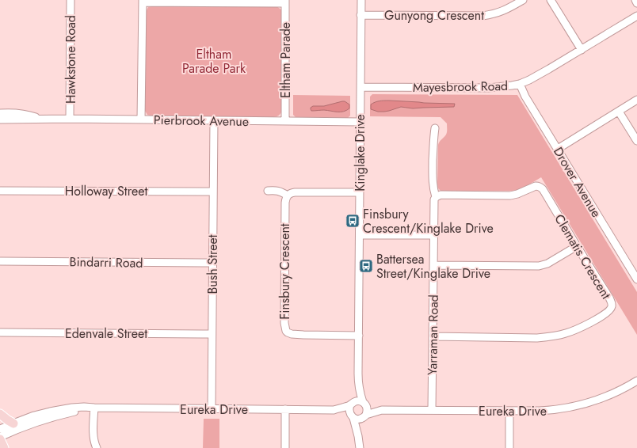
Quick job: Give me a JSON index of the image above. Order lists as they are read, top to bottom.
{
  "streets": {
    "street": [
      "Gunyong Crescent",
      "Hawkstone Road",
      "Eltham Parade",
      "Mayesbrook Road",
      "Pierbrook Avenue",
      "Kinglake Drive",
      "Drover Avenue",
      "Holloway Street",
      "Clematis Crescent",
      "Bindarri Road",
      "Bush Street",
      "Finsbury Crescent",
      "Edenvale Street",
      "Yarraman Road",
      "Eureka Drive"
    ]
  },
  "crossings": [
    ["Gunyong Crescent", "Kinglake Drive"],
    ["Hawkstone Road", "Pierbrook Avenue"],
    ["Eltham Parade", "Pierbrook Avenue"],
    ["Mayesbrook Road", "Kinglake Drive"],
    ["Mayesbrook Road", "Drover Avenue"],
    ["Pierbrook Avenue", "Kinglake Drive"],
    ["Pierbrook Avenue", "Bush Street"],
    ["Kinglake Drive", "Finsbury Crescent"],
    ["Kinglake Drive", "Eureka Drive"],
    ["Holloway Street", "Bush Street"],
    ["Clematis Crescent", "Yarraman Road"],
    ["Bindarri Road", "Bush Street"],
    ["Bush Street", "Edenvale Street"],
    ["Bush Street", "Eureka Drive"],
    ["Yarraman Road", "Eureka Drive"]
  ],
  "parks": ["Eltham Parade Park"],
  "places": {
    "bus stop": ["Finsbury Crescent/Kinglake Drive", "Battersea Street/Kinglake Drive"]
  }
}
